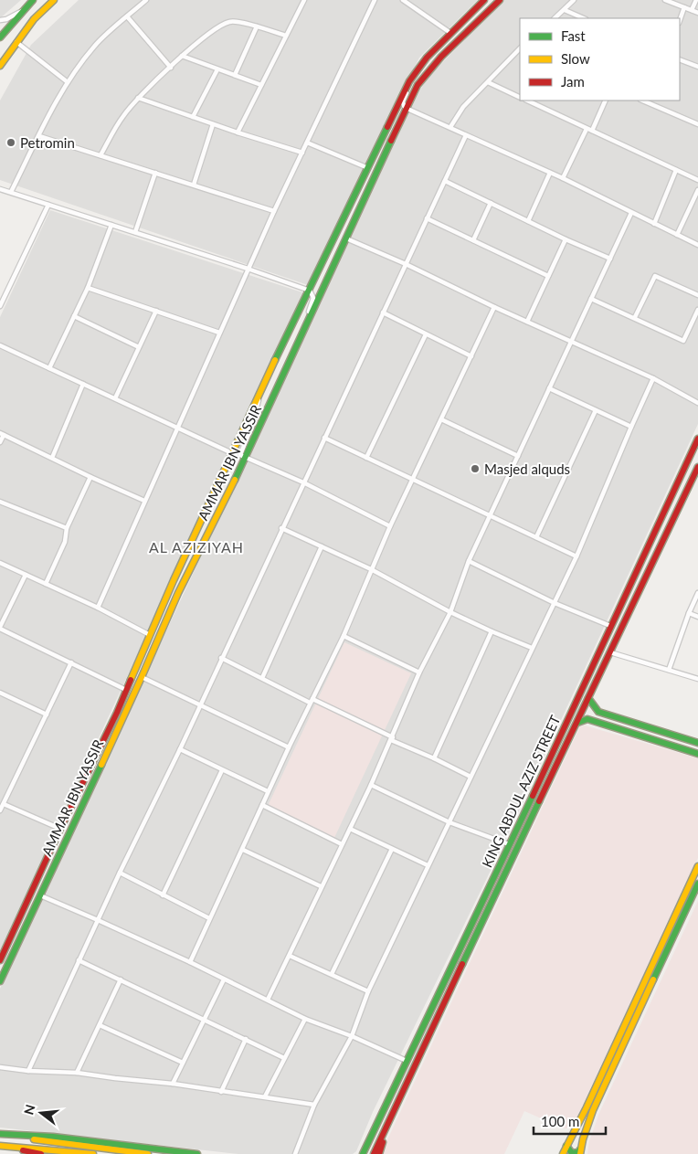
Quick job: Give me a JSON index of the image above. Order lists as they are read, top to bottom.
{
  "streets": {
    "street": ["AMMAR IBN YASSIR", "KING ABDUL AZIZ STREET"]
  },
  "districts": ["AL AZIZIYAH"],
  "places": ["Petromin", "Masjed alquds"],
  "legend": ["Fast", "Slow", "Jam"],
  "scale_bar": "100 m",
  "north": "left"
}
